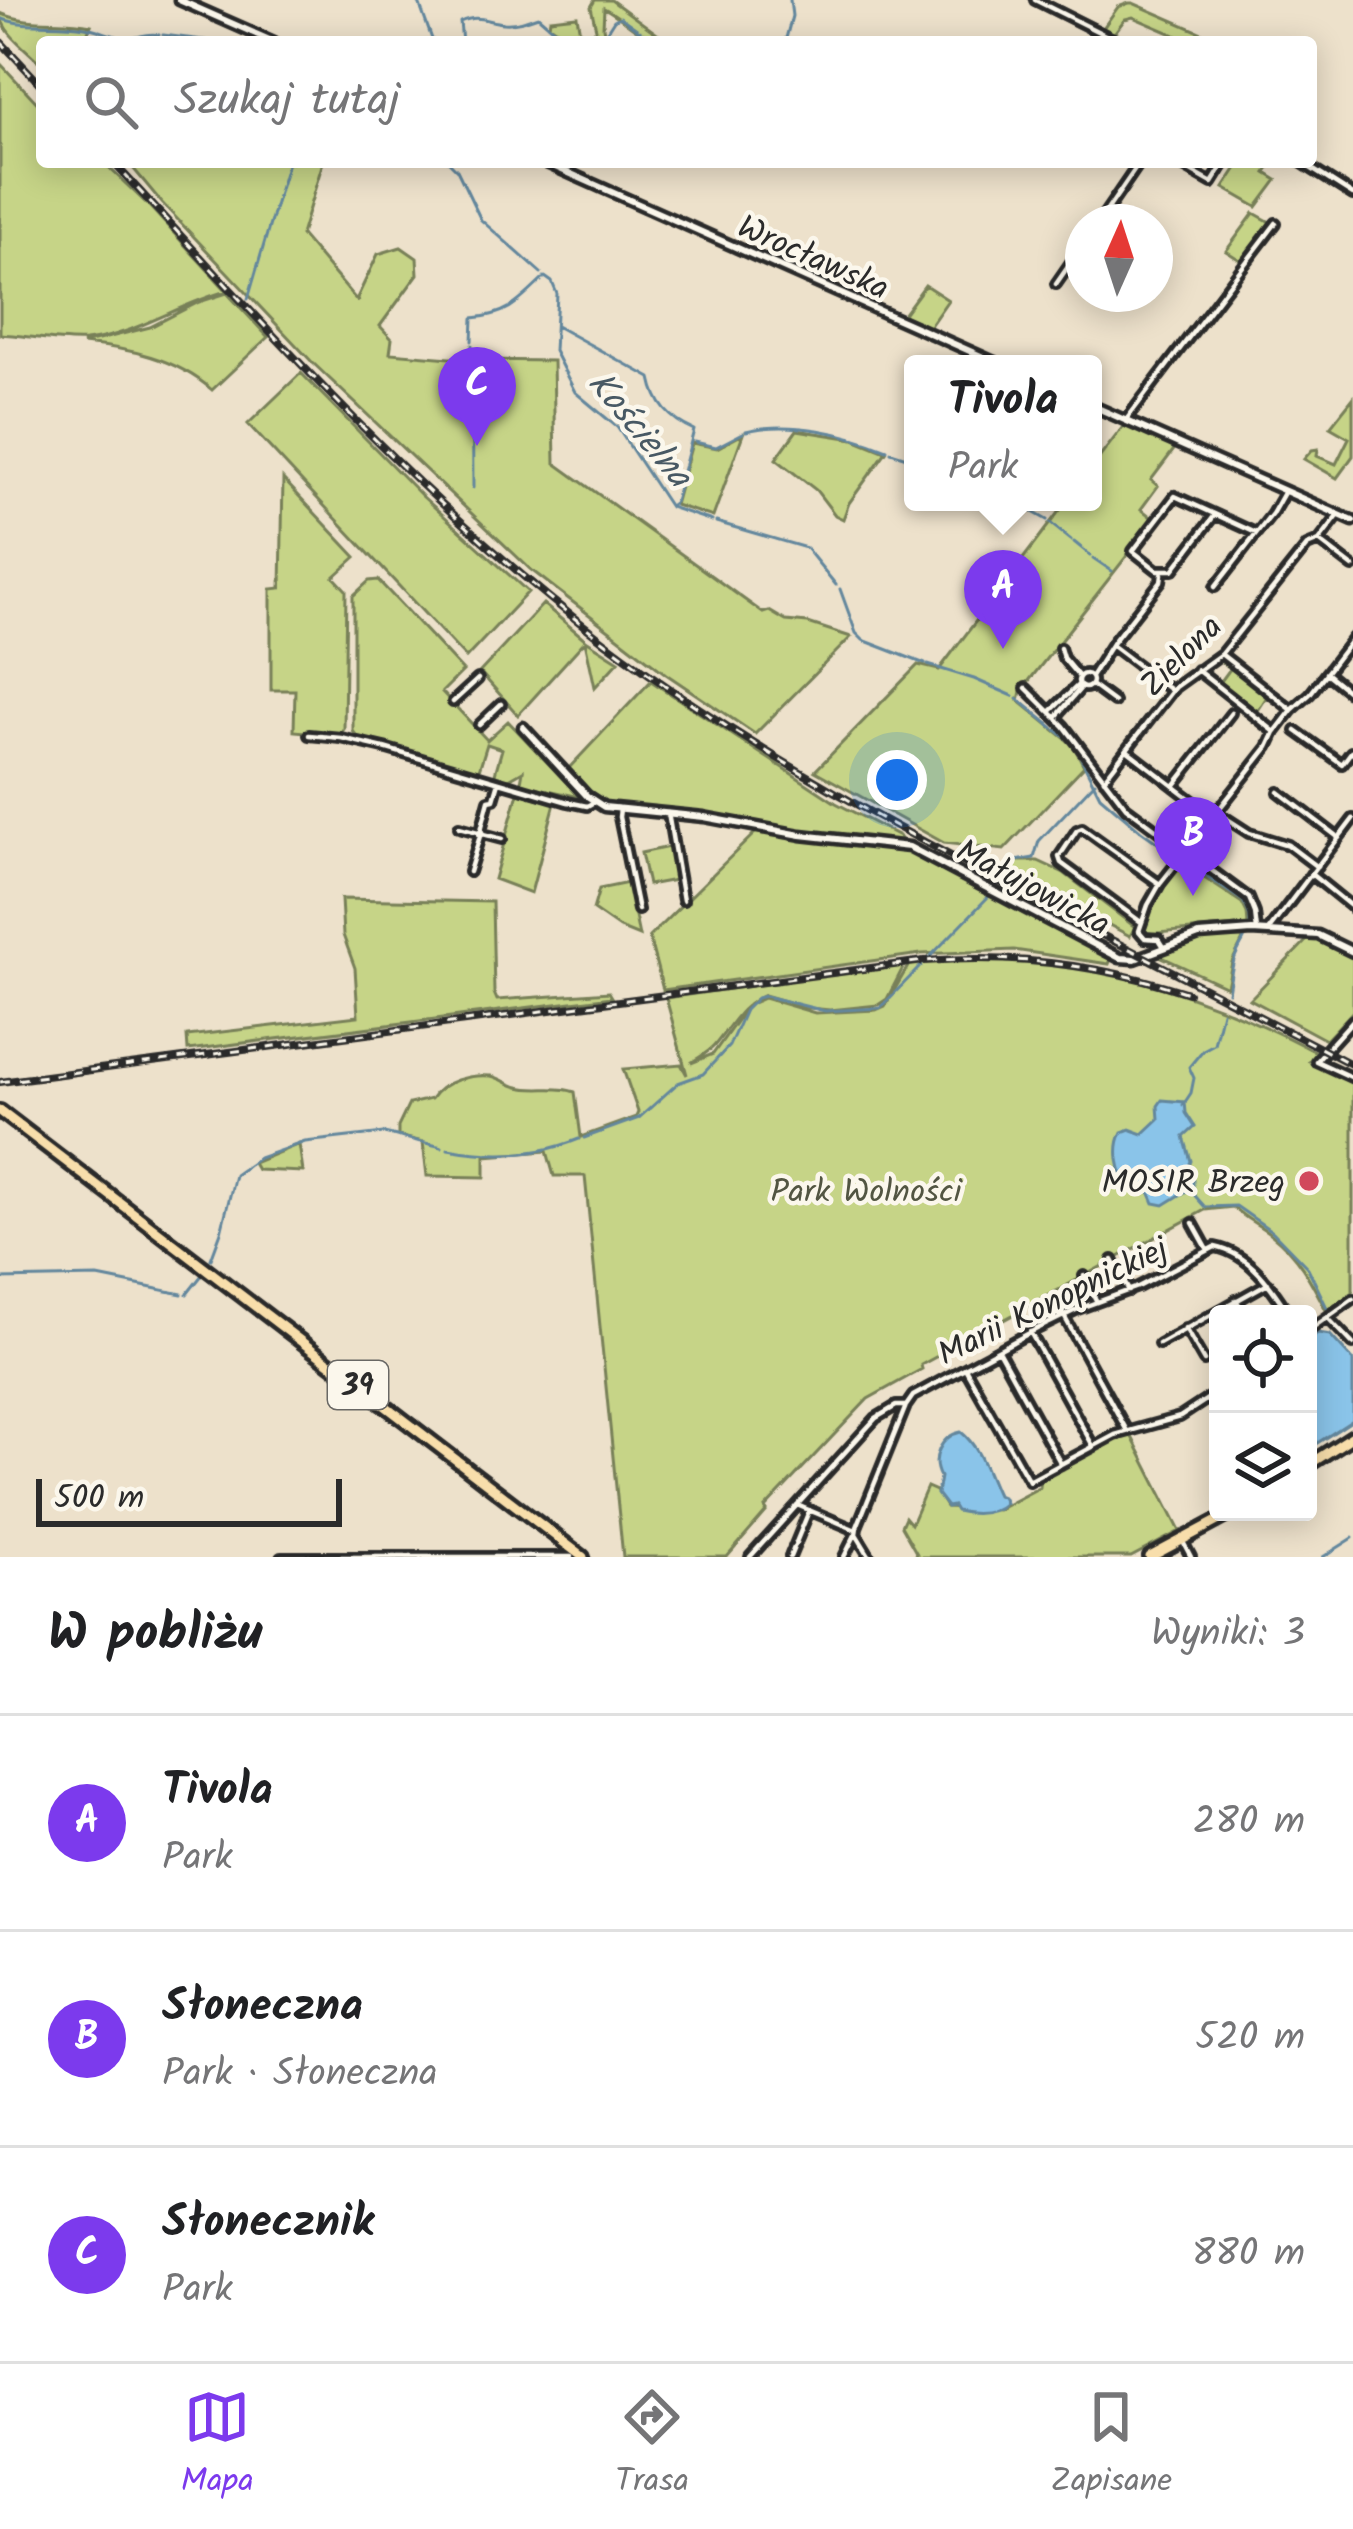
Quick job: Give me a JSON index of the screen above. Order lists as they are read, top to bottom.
{
  "streets": {
    "main road": ["39"],
    "street": [
      "Wrocławska",
      "Zielona",
      "Małujowicka",
      "Marii Konopnickiej"
    ]
  },
  "water": ["Kościelna"],
  "parks": ["Park Wolności"],
  "places": ["MOSIR Brzeg"],
  "scale_bar": "500 m",
  "north": "top",
  "page": {
    "search": "Szukaj tutaj",
    "pins": ["C", "A", "B"],
    "popup": ["Tivola", "Park"],
    "scale": "500 m",
    "heading": ["W pobliżu", "Wyniki: 3"],
    "list": [
      {
        "mark": "A",
        "name": "Tivola",
        "note": "Park",
        "value": "280 m"
      },
      {
        "mark": "B",
        "name": "Słoneczna",
        "note": "Park · Słoneczna",
        "value": "520 m"
      },
      {
        "mark": "C",
        "name": "Słonecznik",
        "note": "Park",
        "value": "880 m"
      }
    ],
    "nav": ["Mapa", "Trasa", "Zapisane"]
  }
}
